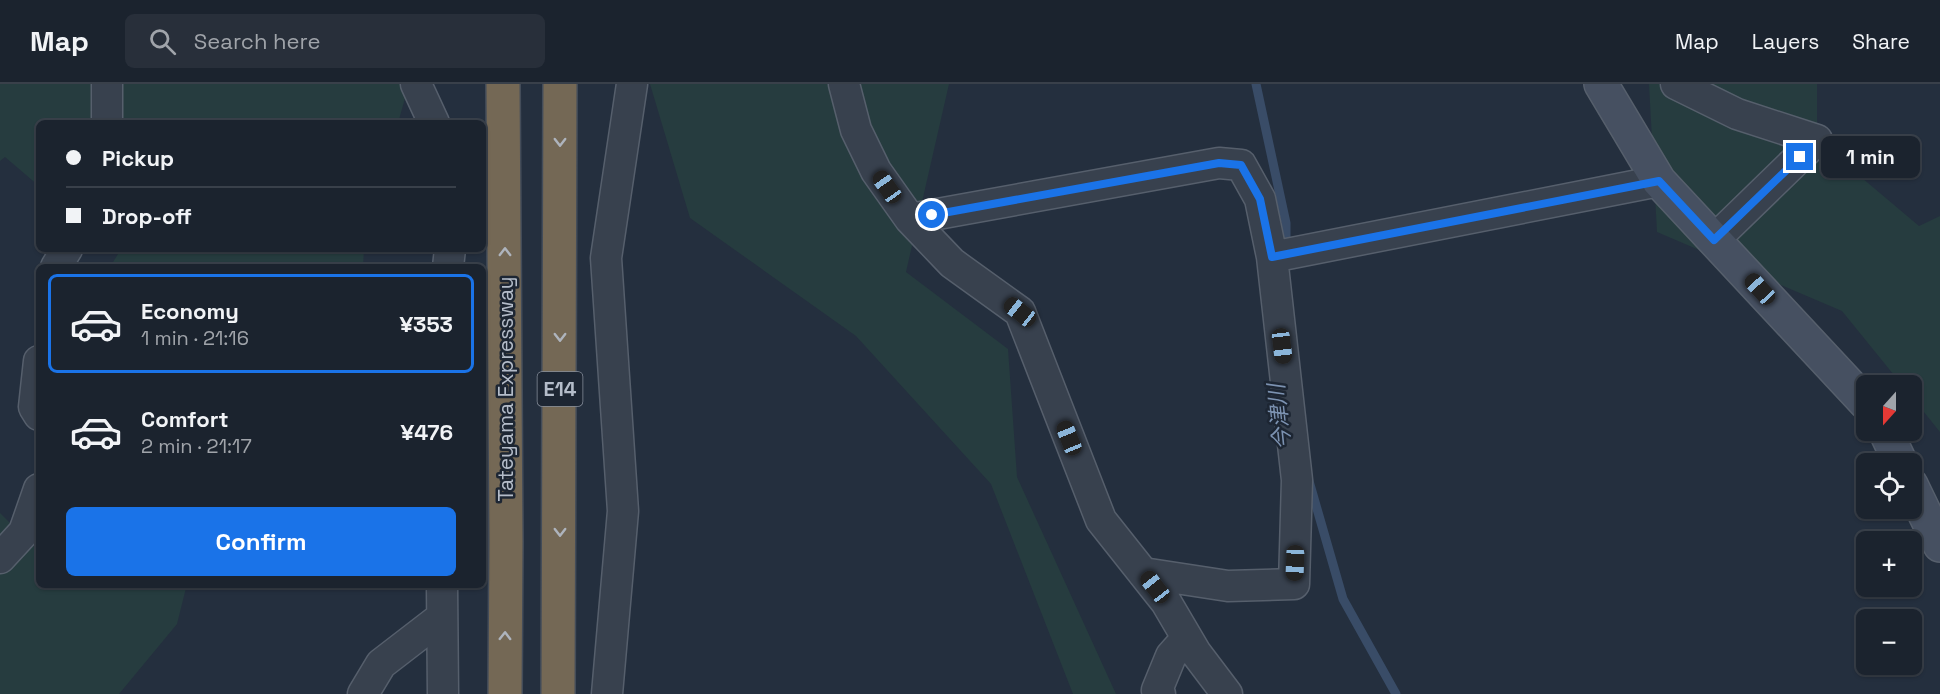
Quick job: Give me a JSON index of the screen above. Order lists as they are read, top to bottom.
{
  "streets": {
    "highway": ["Tateyama Expressway", "E14"]
  },
  "water": ["今津川"],
  "north": "bottom",
  "page": {
    "header": "Map",
    "search": "Search here",
    "nav": ["Map", "Layers", "Share"],
    "banner": ["Pickup", "Drop-off"],
    "bubble": "1 min",
    "list": [
      {
        "name": "Economy",
        "note": "1 min · 21:16",
        "value": "¥353"
      },
      {
        "name": "Comfort",
        "note": "2 min · 21:17",
        "value": "¥476"
      }
    ],
    "map_buttons": ["+", "−"],
    "buttons": "Confirm"
  }
}
